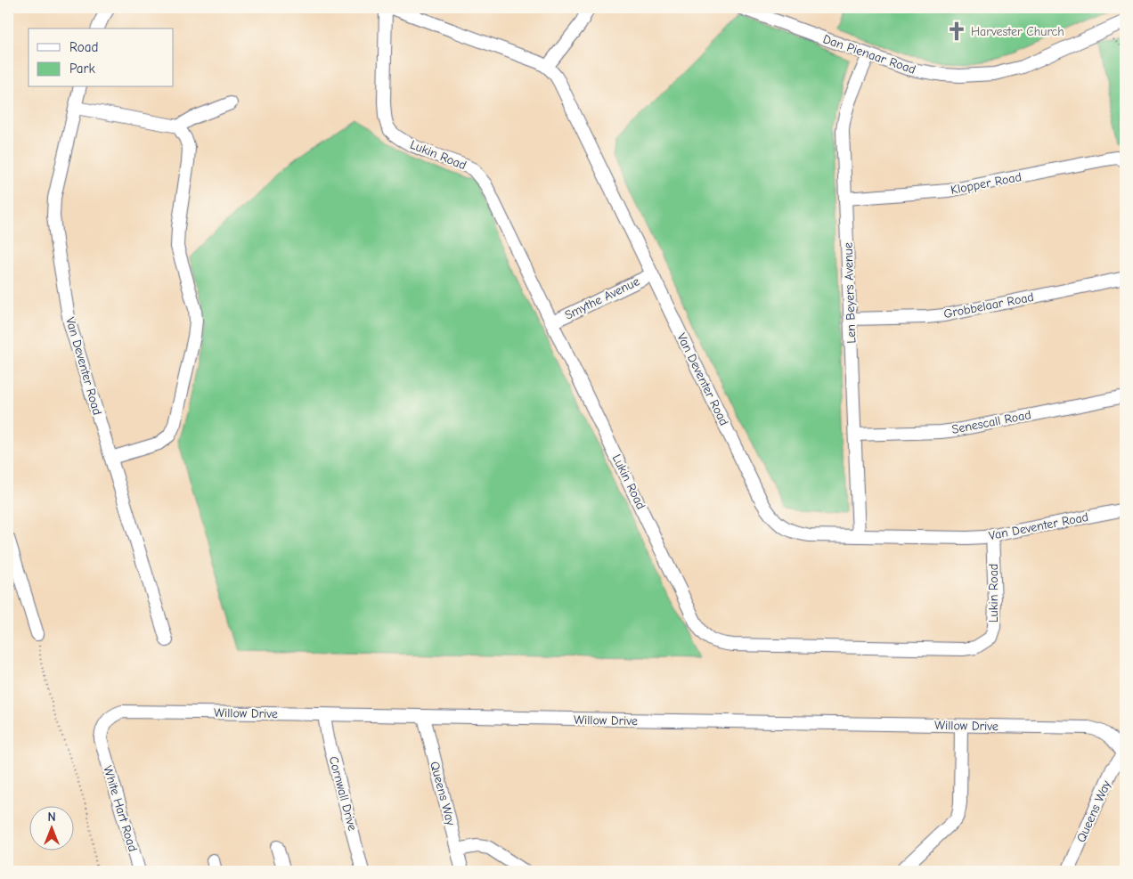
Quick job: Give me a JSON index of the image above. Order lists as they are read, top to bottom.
{
  "streets": {
    "street": [
      "Dan Pienaar Road",
      "Lukin Road",
      "Klopper Road",
      "Len Beyers Avenue",
      "Smythe Avenue",
      "Grobbelaar Road",
      "Van Deventer Road",
      "Senescall Road",
      "Willow Drive",
      "Cornwall Drive",
      "Queens Way",
      "White Hart Road"
    ]
  },
  "crossings": [
    ["Dan Pienaar Road", "Len Beyers Avenue"],
    ["Lukin Road", "Smythe Avenue"],
    ["Lukin Road", "Van Deventer Road"],
    ["Klopper Road", "Len Beyers Avenue"],
    ["Len Beyers Avenue", "Grobbelaar Road"],
    ["Len Beyers Avenue", "Van Deventer Road"],
    ["Len Beyers Avenue", "Senescall Road"],
    ["Smythe Avenue", "Van Deventer Road"],
    ["Willow Drive", "Cornwall Drive"],
    ["Willow Drive", "Queens Way"],
    ["Willow Drive", "White Hart Road"]
  ],
  "places": {
    "church": ["Harvester Church"]
  },
  "legend": ["Road", "Park"],
  "north": "top"
}
